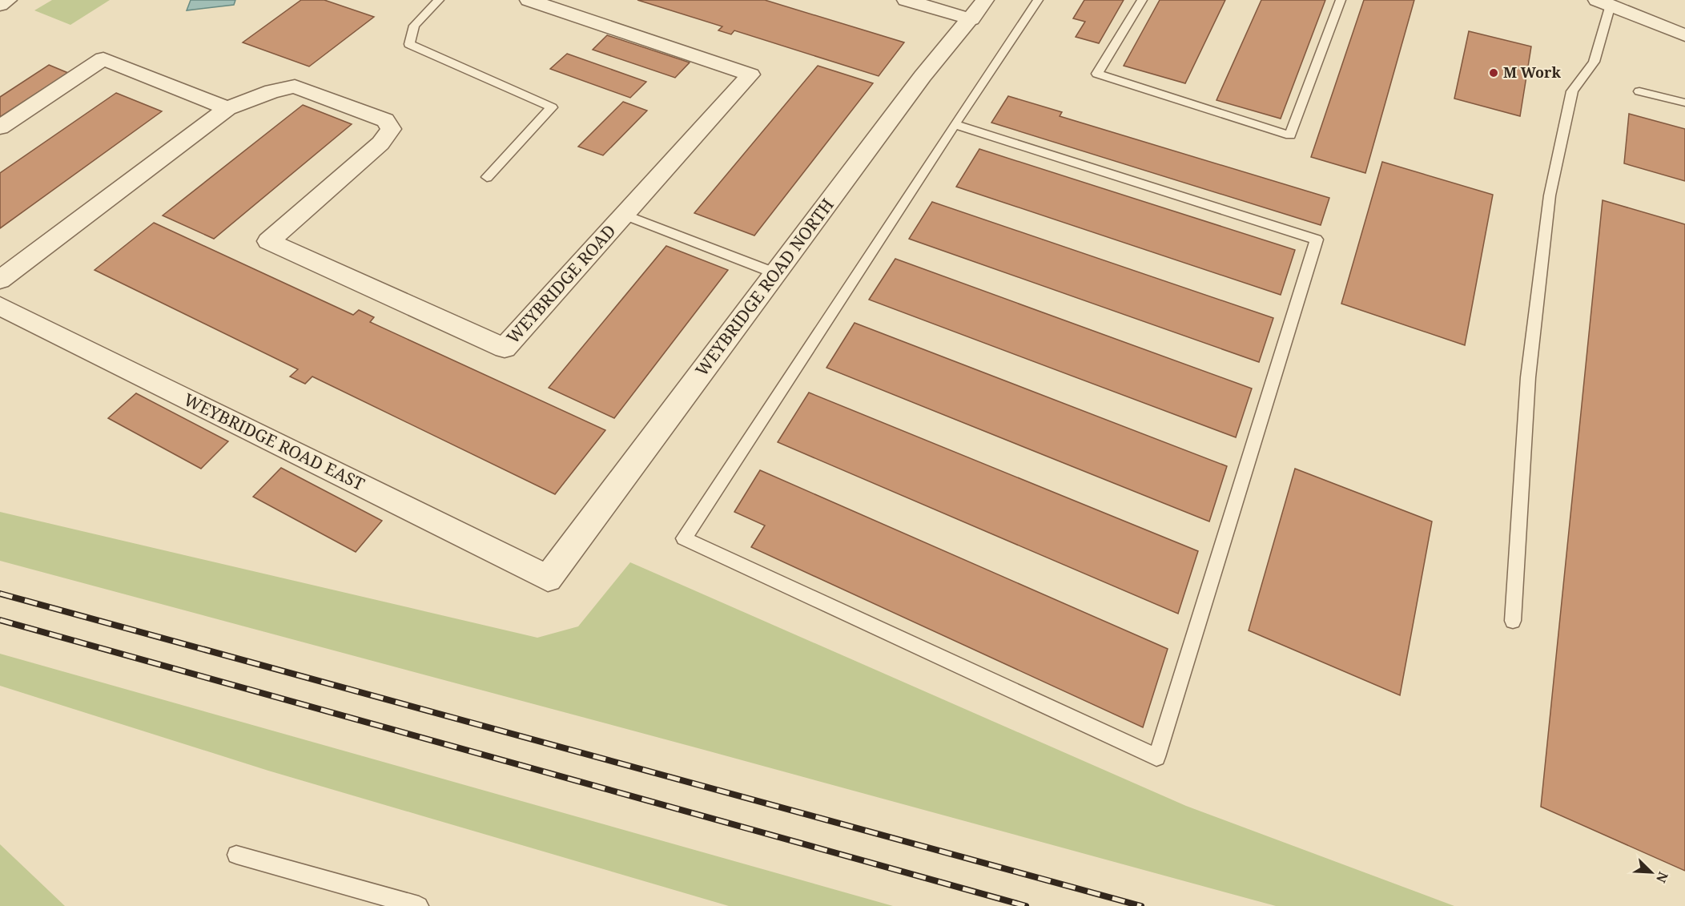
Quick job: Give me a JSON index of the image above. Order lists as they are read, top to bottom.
{
  "streets": {
    "street": ["WEYBRIDGE ROAD", "WEYBRIDGE ROAD NORTH", "WEYBRIDGE ROAD EAST"]
  },
  "crossings": [
    ["WEYBRIDGE ROAD NORTH", "WEYBRIDGE ROAD EAST"]
  ],
  "places": ["M Work"],
  "north": "bottom right"
}
